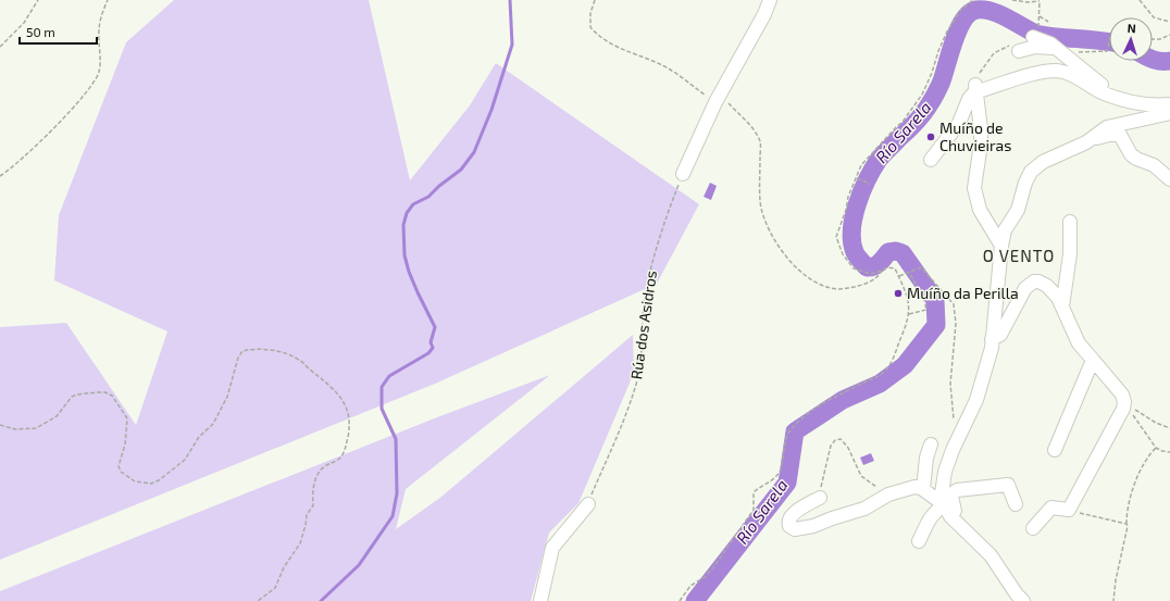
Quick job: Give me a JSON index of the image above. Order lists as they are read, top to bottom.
{
  "streets": {
    "path": ["Rúa dos Asidros"]
  },
  "districts": ["O VENTO"],
  "water": ["Río Sarela"],
  "places": ["Muíño de Chuvieiras", "Muíño da Perilla"],
  "scale_bar": "50 m",
  "north": "top"
}
